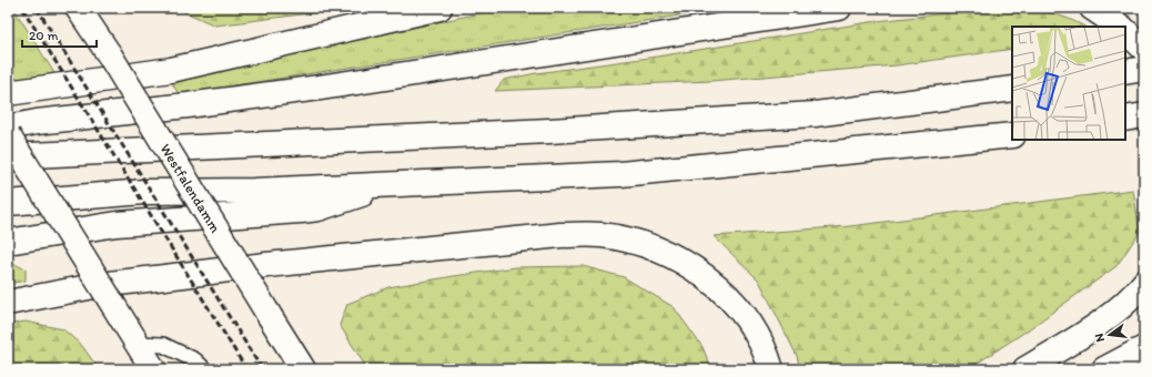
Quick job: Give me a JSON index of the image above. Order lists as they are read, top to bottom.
{
  "streets": {
    "highway": ["Westfalendamm"]
  },
  "scale_bar": "20 m",
  "north": "left"
}
